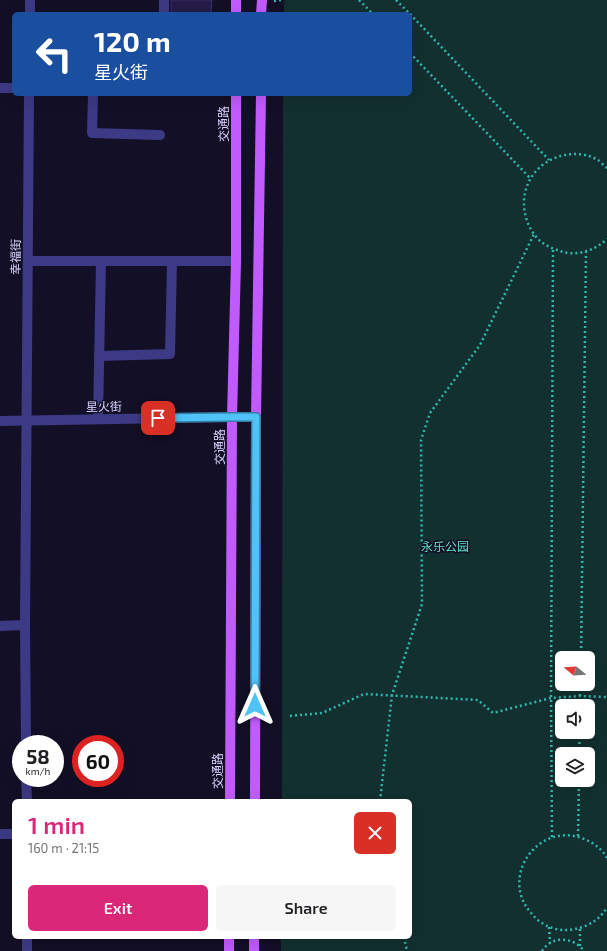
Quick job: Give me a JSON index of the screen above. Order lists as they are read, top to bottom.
{
  "streets": {
    "main road": ["交通路"],
    "street": ["幸福街", "星火街"]
  },
  "crossings": [
    ["交通路", "星火街"],
    ["幸福街", "星火街"]
  ],
  "parks": ["永乐公园"],
  "north": "left",
  "page": {
    "turn": ["120 m", "星火街"],
    "speed": "58 km/h",
    "limit": "60",
    "heading": ["1 min", "160 m · 21:15"],
    "buttons": ["Exit", "Share"]
  }
}
